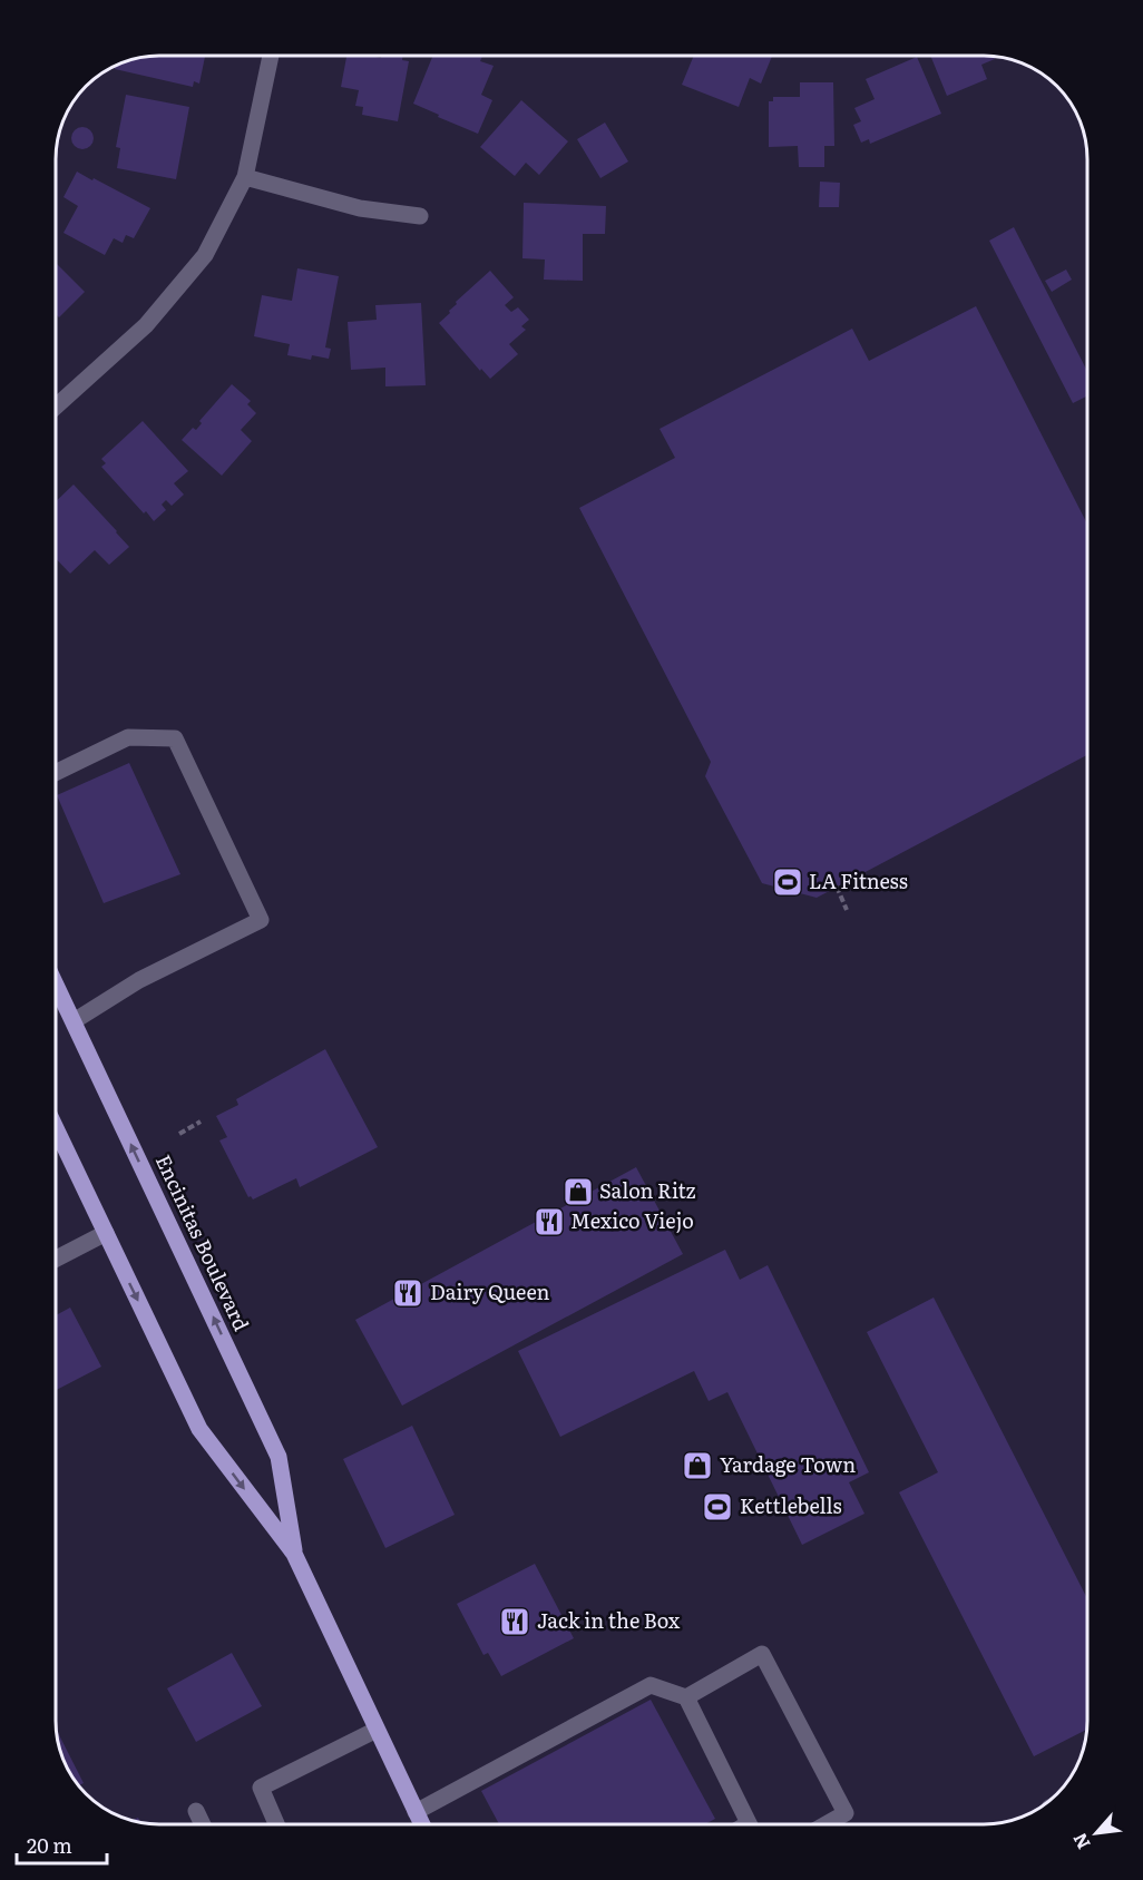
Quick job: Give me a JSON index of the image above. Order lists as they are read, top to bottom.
{
  "streets": {
    "main road": ["Encinitas Boulevard"]
  },
  "places": {
    "sports": ["LA Fitness", "Kettlebells"],
    "shop": ["Salon Ritz", "Yardage Town"],
    "restaurant": ["Mexico Viejo", "Dairy Queen", "Jack in the Box"]
  },
  "scale_bar": "20 m",
  "north": "bottom left"
}
